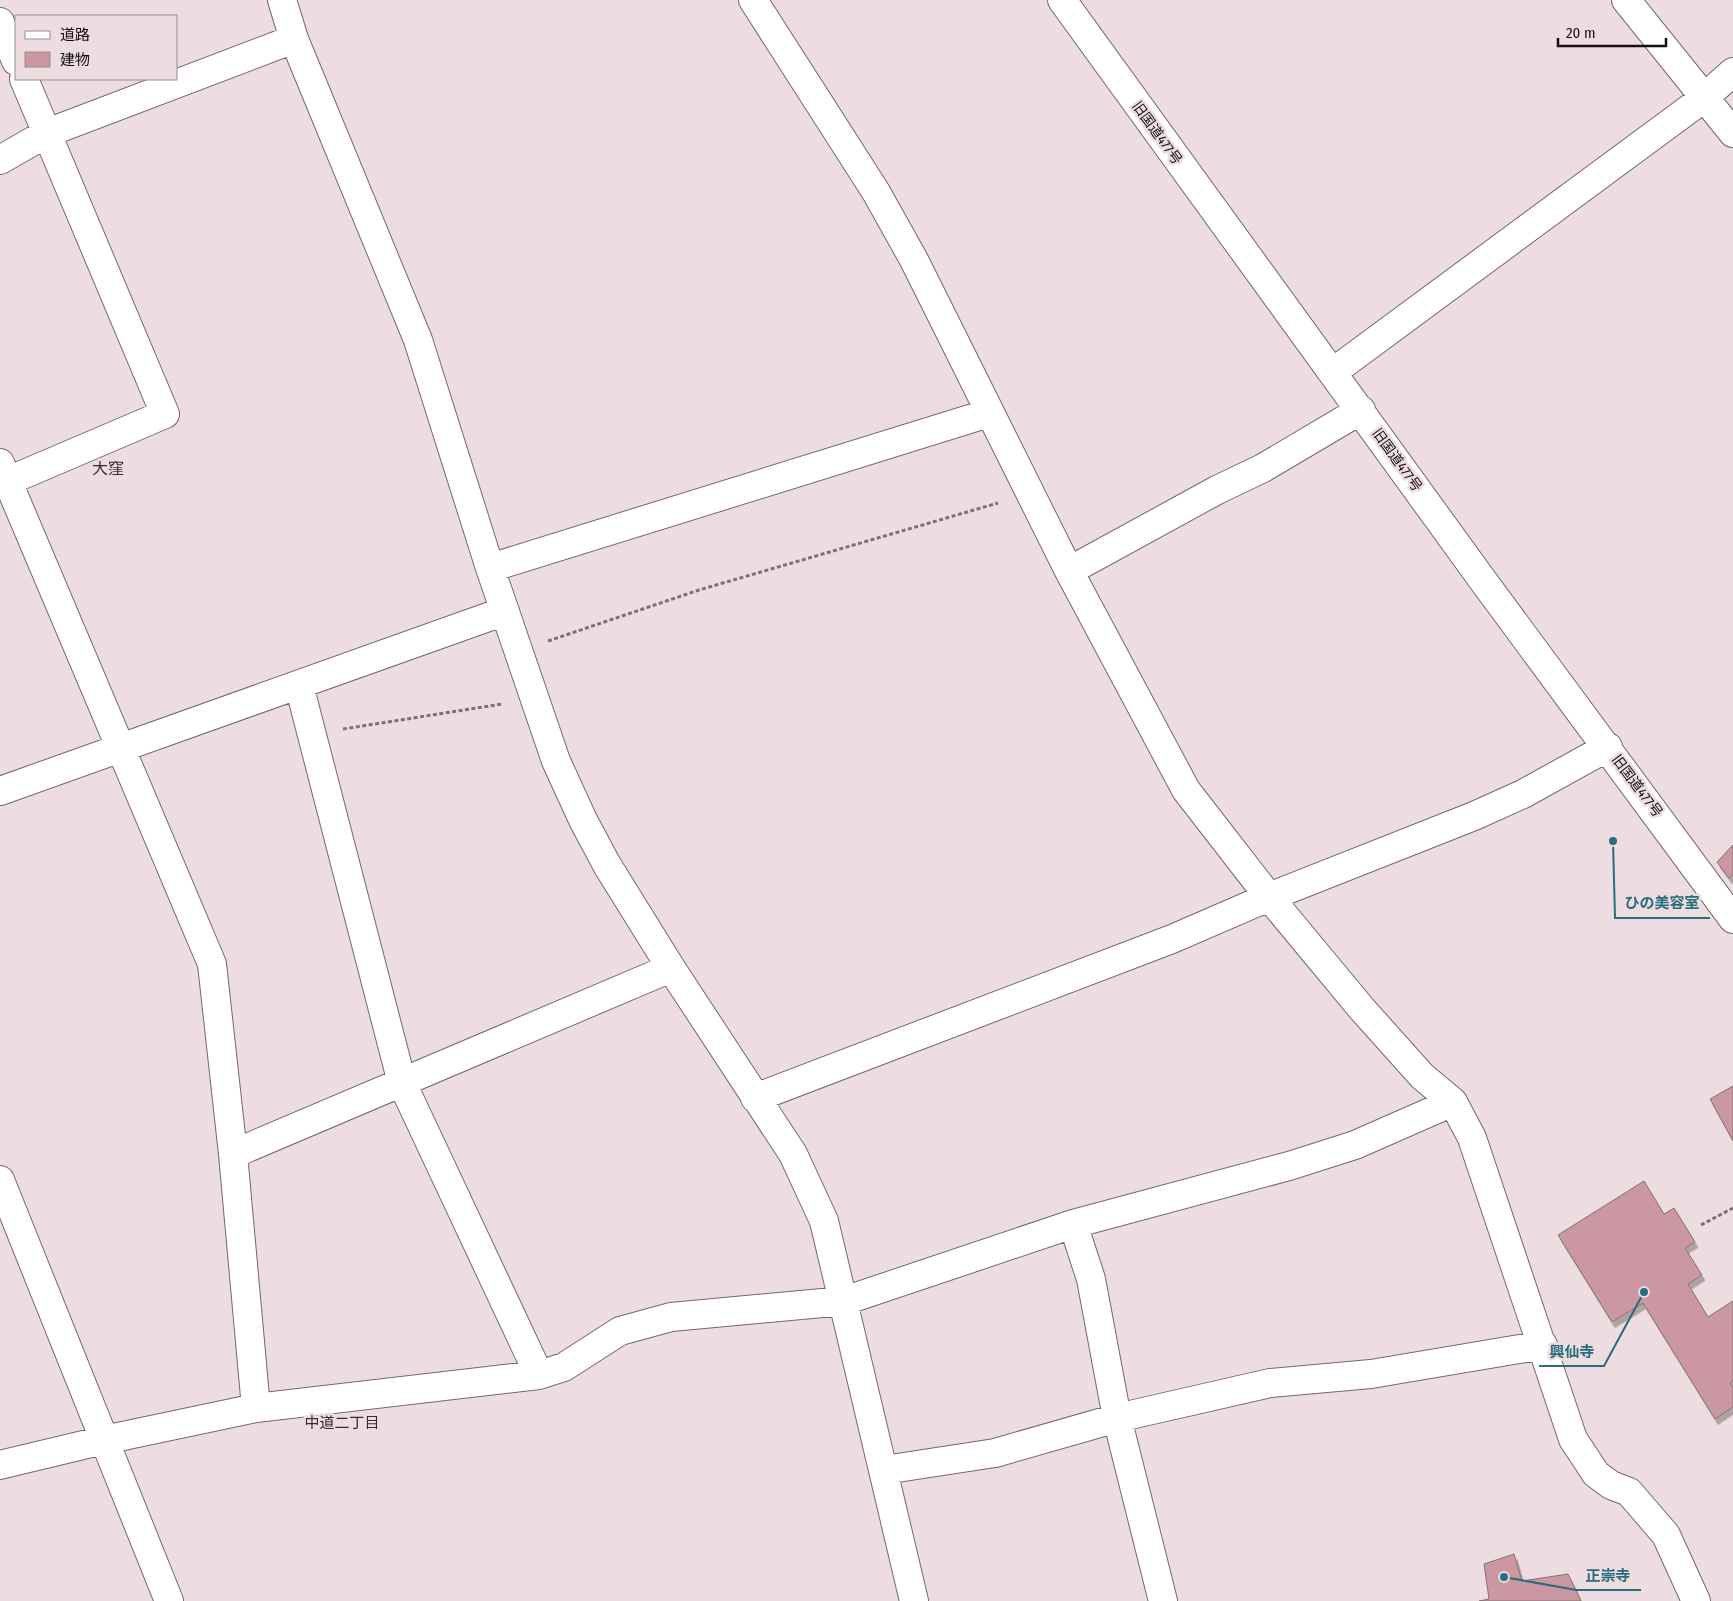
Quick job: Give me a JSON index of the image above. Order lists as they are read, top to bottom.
{
  "streets": {
    "street": ["旧国道477号"]
  },
  "districts": ["大窪", "中道二丁目"],
  "places": ["ひの美容室", "興仙寺", "正崇寺"],
  "legend": ["道路", "建物"],
  "scale_bar": "20 m"
}
